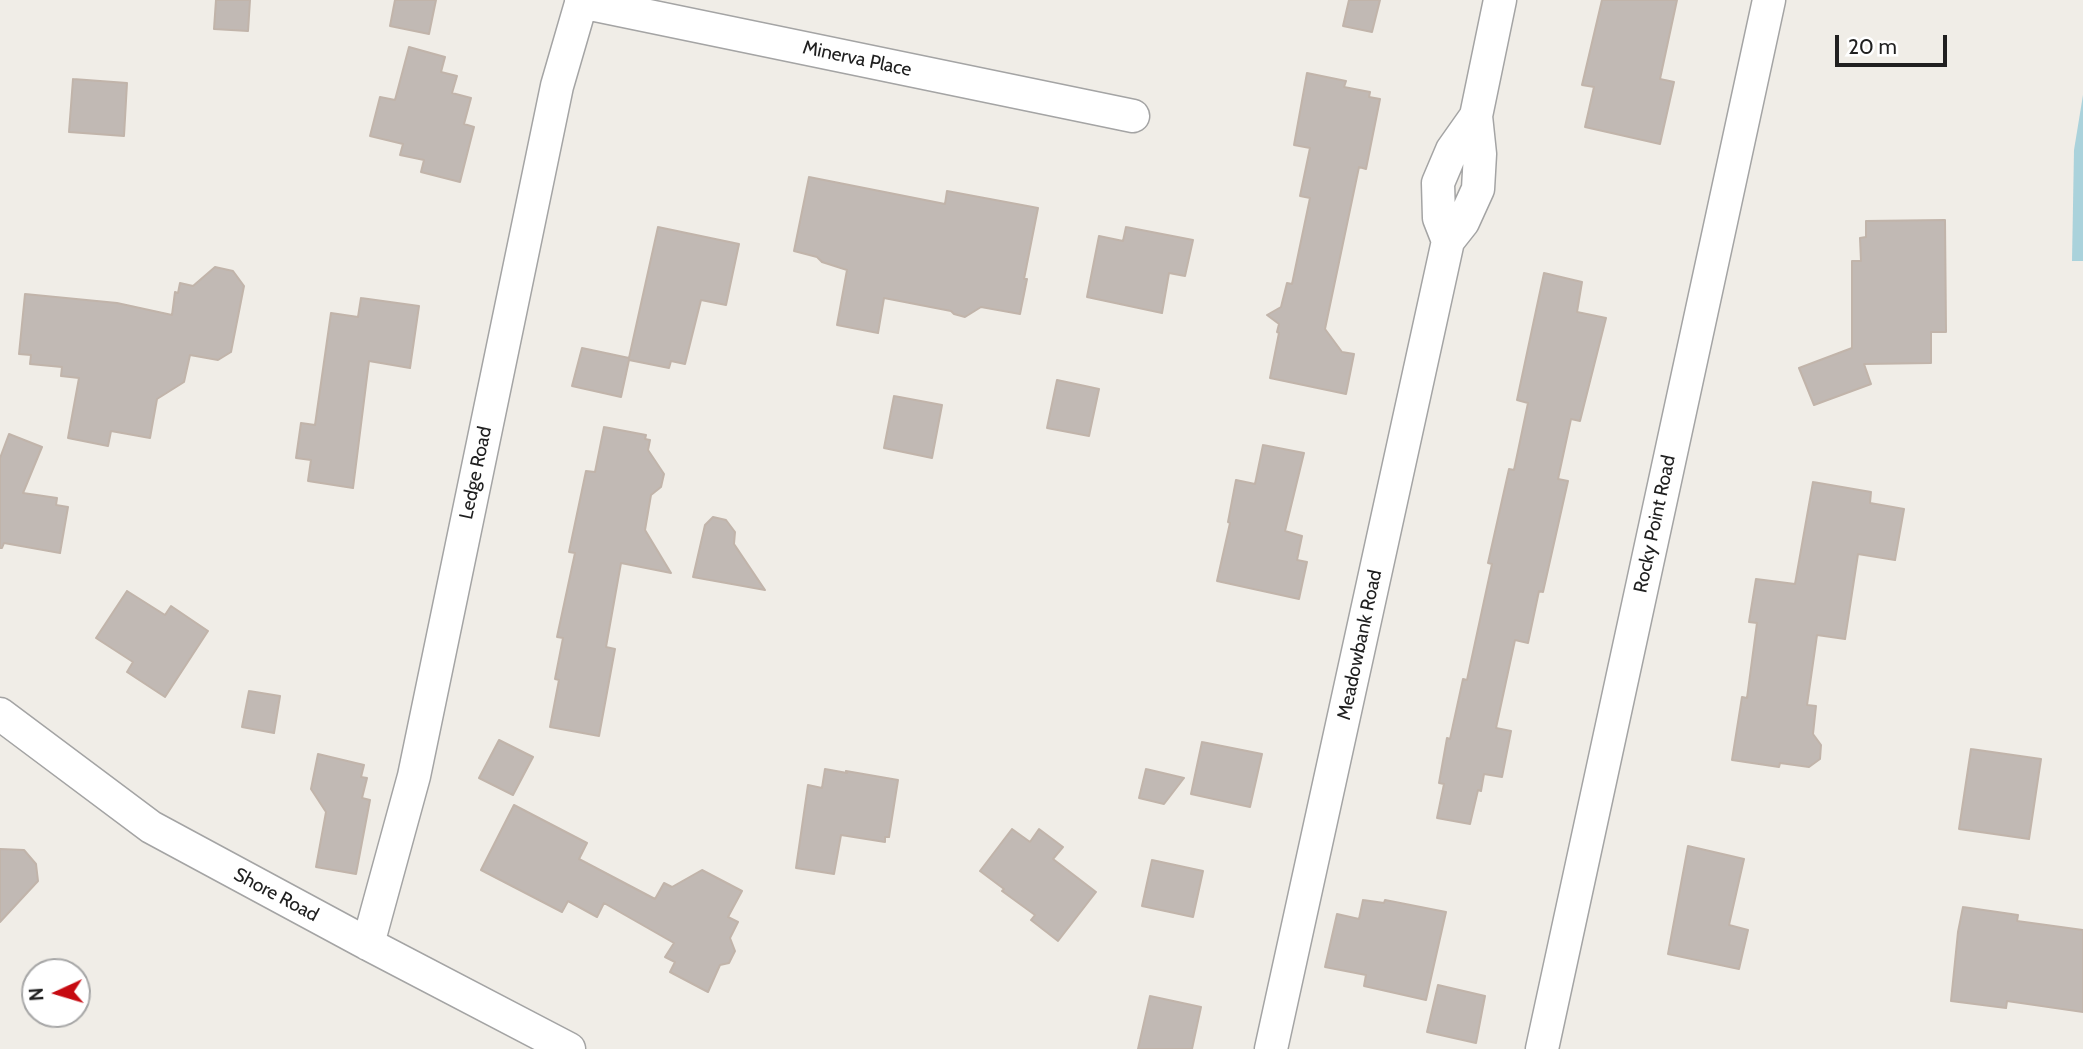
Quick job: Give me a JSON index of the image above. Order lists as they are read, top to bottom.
{
  "streets": {
    "street": [
      "Minerva Place",
      "Ledge Road",
      "Rocky Point Road",
      "Meadowbank Road",
      "Shore Road"
    ]
  },
  "crossings": [
    ["Minerva Place", "Ledge Road"],
    ["Ledge Road", "Shore Road"]
  ],
  "scale_bar": "20 m",
  "north": "left"
}
